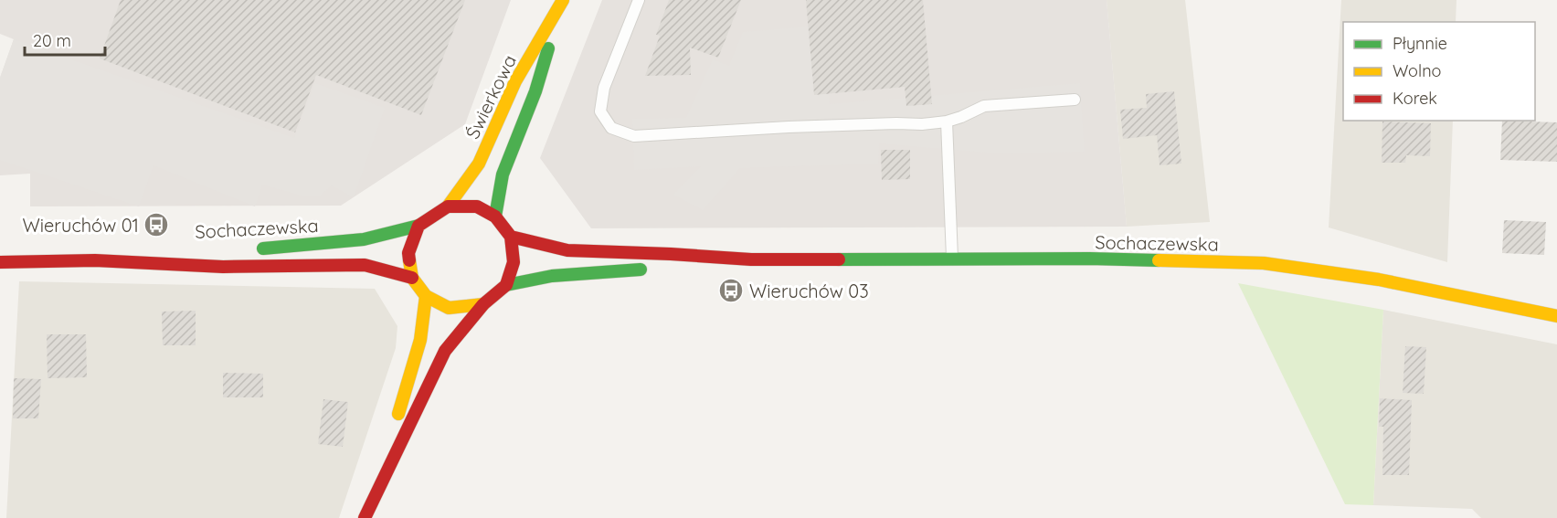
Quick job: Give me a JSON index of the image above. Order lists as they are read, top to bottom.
{
  "streets": {
    "street": ["Świerkowa", "Sochaczewska"]
  },
  "crossings": [
    ["Świerkowa", "Sochaczewska"]
  ],
  "places": {
    "bus stop": ["Wieruchów 01", "Wieruchów 03"]
  },
  "legend": ["Płynnie", "Wolno", "Korek"],
  "scale_bar": "20 m"
}
